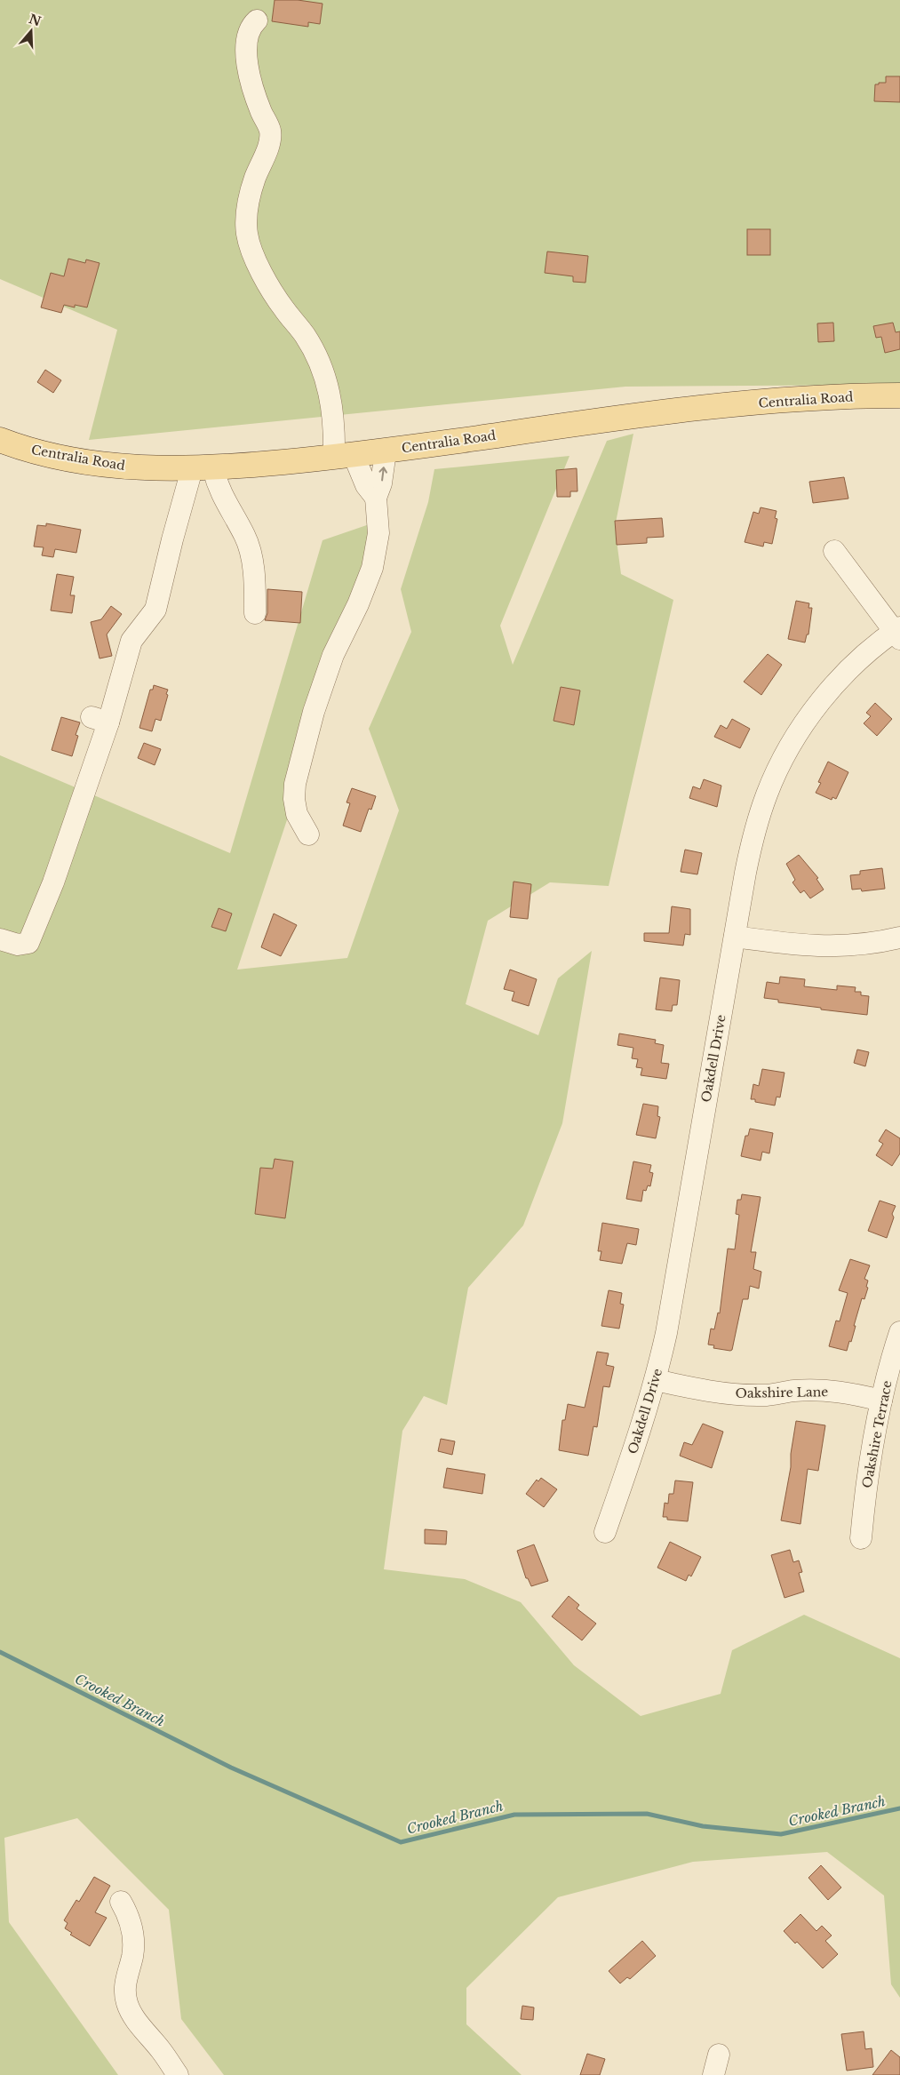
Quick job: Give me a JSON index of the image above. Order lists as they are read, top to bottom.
{
  "streets": {
    "main road": ["Centralia Road"],
    "street": ["Oakdell Drive", "Oakshire Lane", "Oakshire Terrace"]
  },
  "crossings": [
    ["Oakdell Drive", "Oakshire Lane"],
    ["Oakshire Lane", "Oakshire Terrace"]
  ],
  "water": ["Crooked Branch"],
  "north": "top"
}
